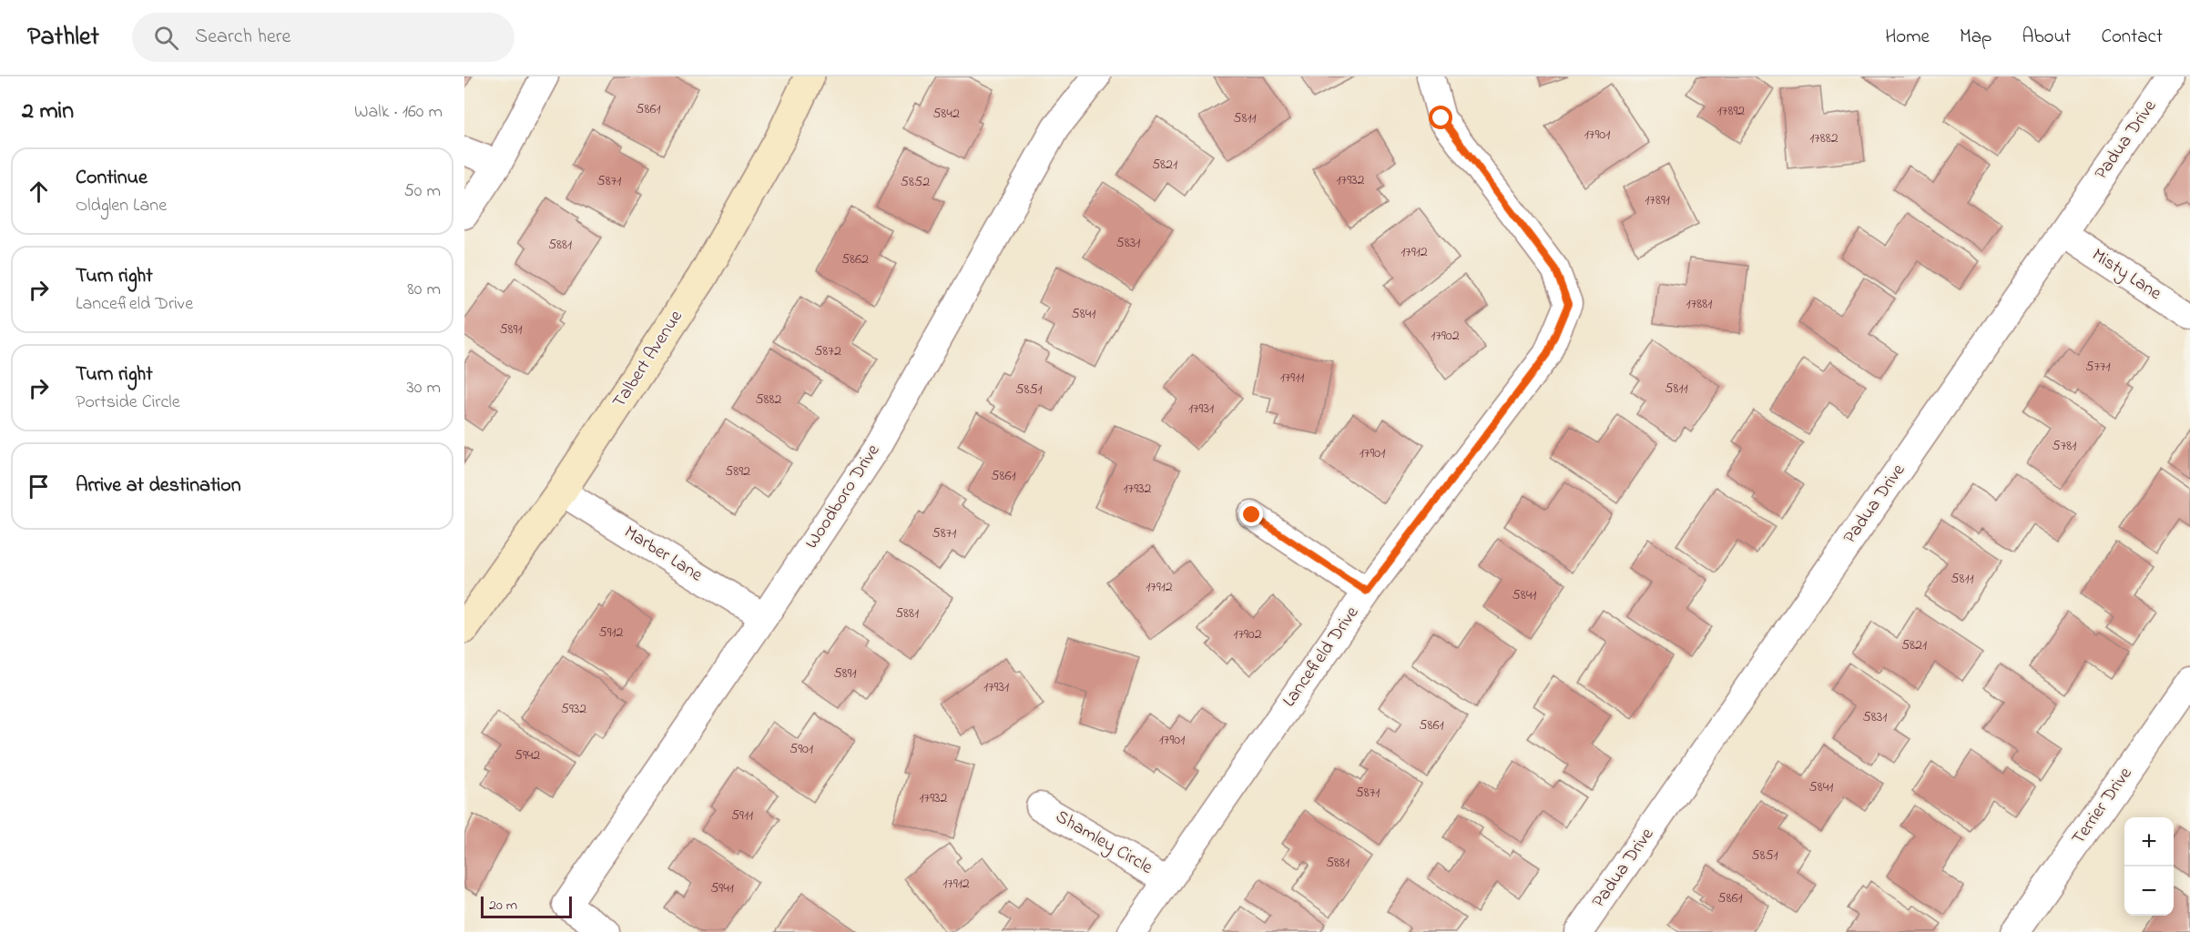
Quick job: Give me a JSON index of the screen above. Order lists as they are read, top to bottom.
{
  "streets": {
    "street": [
      "Padua Drive",
      "Misty Lane",
      "Talbert Avenue",
      "Woodboro Drive",
      "Marber Lane",
      "Lancefield Drive",
      "Terrier Drive",
      "Shamley Circle"
    ]
  },
  "crossings": [
    ["Padua Drive", "Misty Lane"],
    ["Talbert Avenue", "Marber Lane"],
    ["Woodboro Drive", "Marber Lane"],
    ["Lancefield Drive", "Shamley Circle"]
  ],
  "house_numbers": [
    "5861",
    "17892",
    "5842",
    "5811",
    "17901",
    "17882",
    "5821",
    "17932",
    "5871",
    "5852",
    "17891",
    "5831",
    "5881",
    "17912",
    "5862",
    "17881",
    "5841",
    "5891",
    "17902",
    "5872",
    "5771",
    "17911",
    "5811",
    "5851",
    "5882",
    "17931",
    "5781",
    "17901",
    "5892",
    "5861",
    "17932",
    "5871",
    "5811",
    "17912",
    "5841",
    "5881",
    "5912",
    "17902",
    "5821",
    "5891",
    "17931",
    "5932",
    "5831",
    "5861",
    "17901",
    "5901",
    "5942",
    "5841",
    "5871",
    "17932",
    "5911",
    "5851",
    "5881",
    "17912",
    "5941",
    "5861"
  ],
  "scale_bar": "20 m",
  "page": {
    "header": "Pathlet",
    "search": "Search here",
    "nav": [
      "Home",
      "Map",
      "About",
      "Contact"
    ],
    "heading": ["2 min", "Walk · 160 m"],
    "list": [
      ["Continue", "Oldglen Lane", "50 m"],
      ["Turn right", "Lancefield Drive", "80 m"],
      ["Turn right", "Portside Circle", "30 m"],
      "Arrive at destination"
    ],
    "map_buttons": ["+", "−"],
    "scale": "20 m"
  }
}
